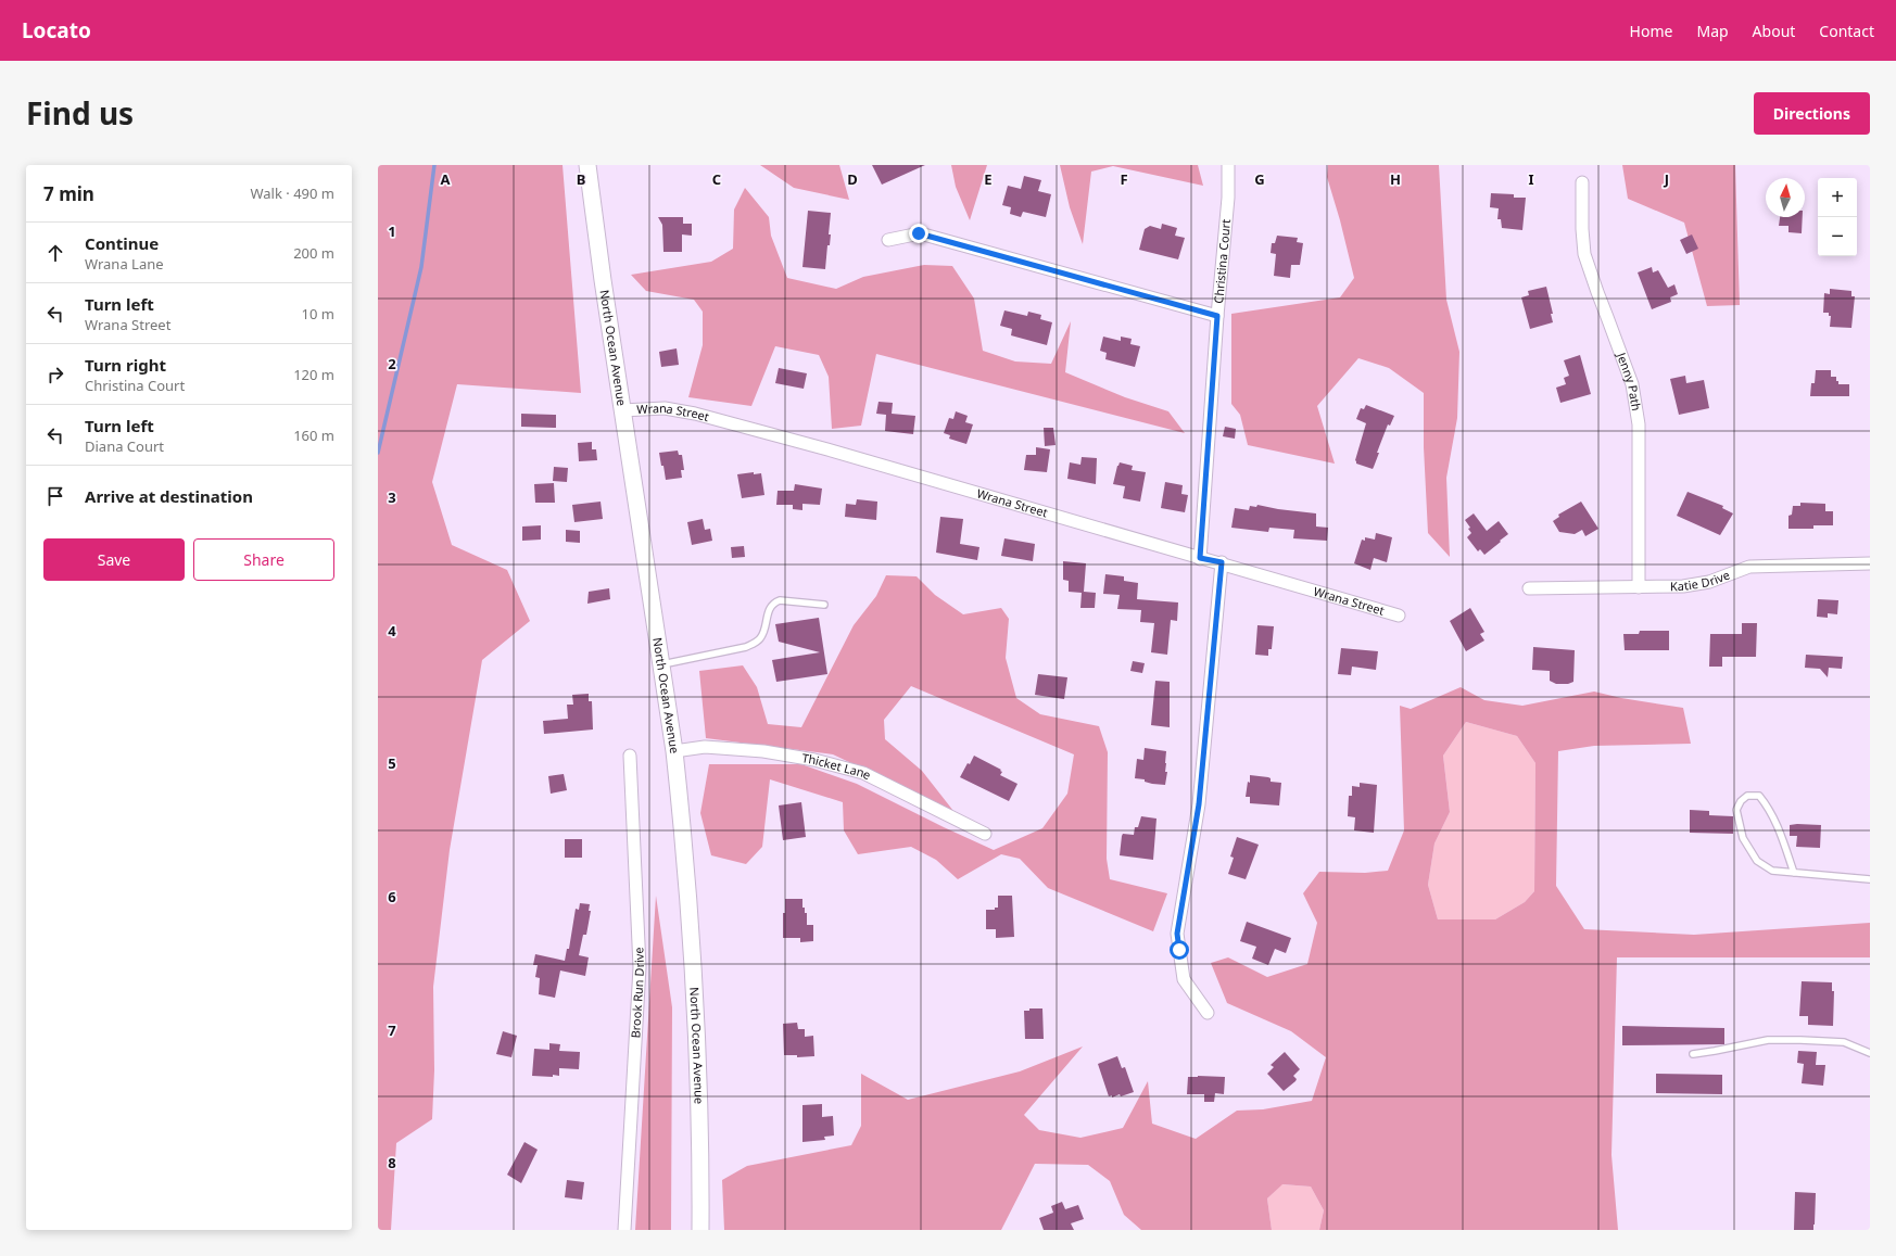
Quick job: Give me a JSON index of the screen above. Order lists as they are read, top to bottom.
{
  "streets": {
    "main road": ["North Ocean Avenue"],
    "street": [
      "Christina Court",
      "Jenny Path",
      "Wrana Street",
      "Katie Drive",
      "Thicket Lane",
      "Brook Run Drive"
    ]
  },
  "crossings": [
    ["Christina Court", "Wrana Street"],
    ["North Ocean Avenue", "Wrana Street"],
    ["North Ocean Avenue", "Thicket Lane"],
    ["Jenny Path", "Katie Drive"]
  ],
  "north": "top",
  "page": {
    "header": "Locato",
    "nav": [
      "Home",
      "Map",
      "About",
      "Contact"
    ],
    "title": "Find us",
    "buttons": [
      "Directions",
      ["Save", "Share"]
    ],
    "heading": ["7 min", "Walk · 490 m"],
    "map_buttons": ["+", "−"],
    "list": [
      ["Continue", "Wrana Lane", "200 m"],
      ["Turn left", "Wrana Street", "10 m"],
      ["Turn right", "Christina Court", "120 m"],
      ["Turn left", "Diana Court", "160 m"],
      "Arrive at destination"
    ]
  },
  "grid": {
    "columns": [
      "A",
      "B",
      "C",
      "D",
      "E",
      "F",
      "G",
      "H",
      "I",
      "J"
    ],
    "rows": [
      "1",
      "2",
      "3",
      "4",
      "5",
      "6",
      "7",
      "8"
    ]
  }
}
